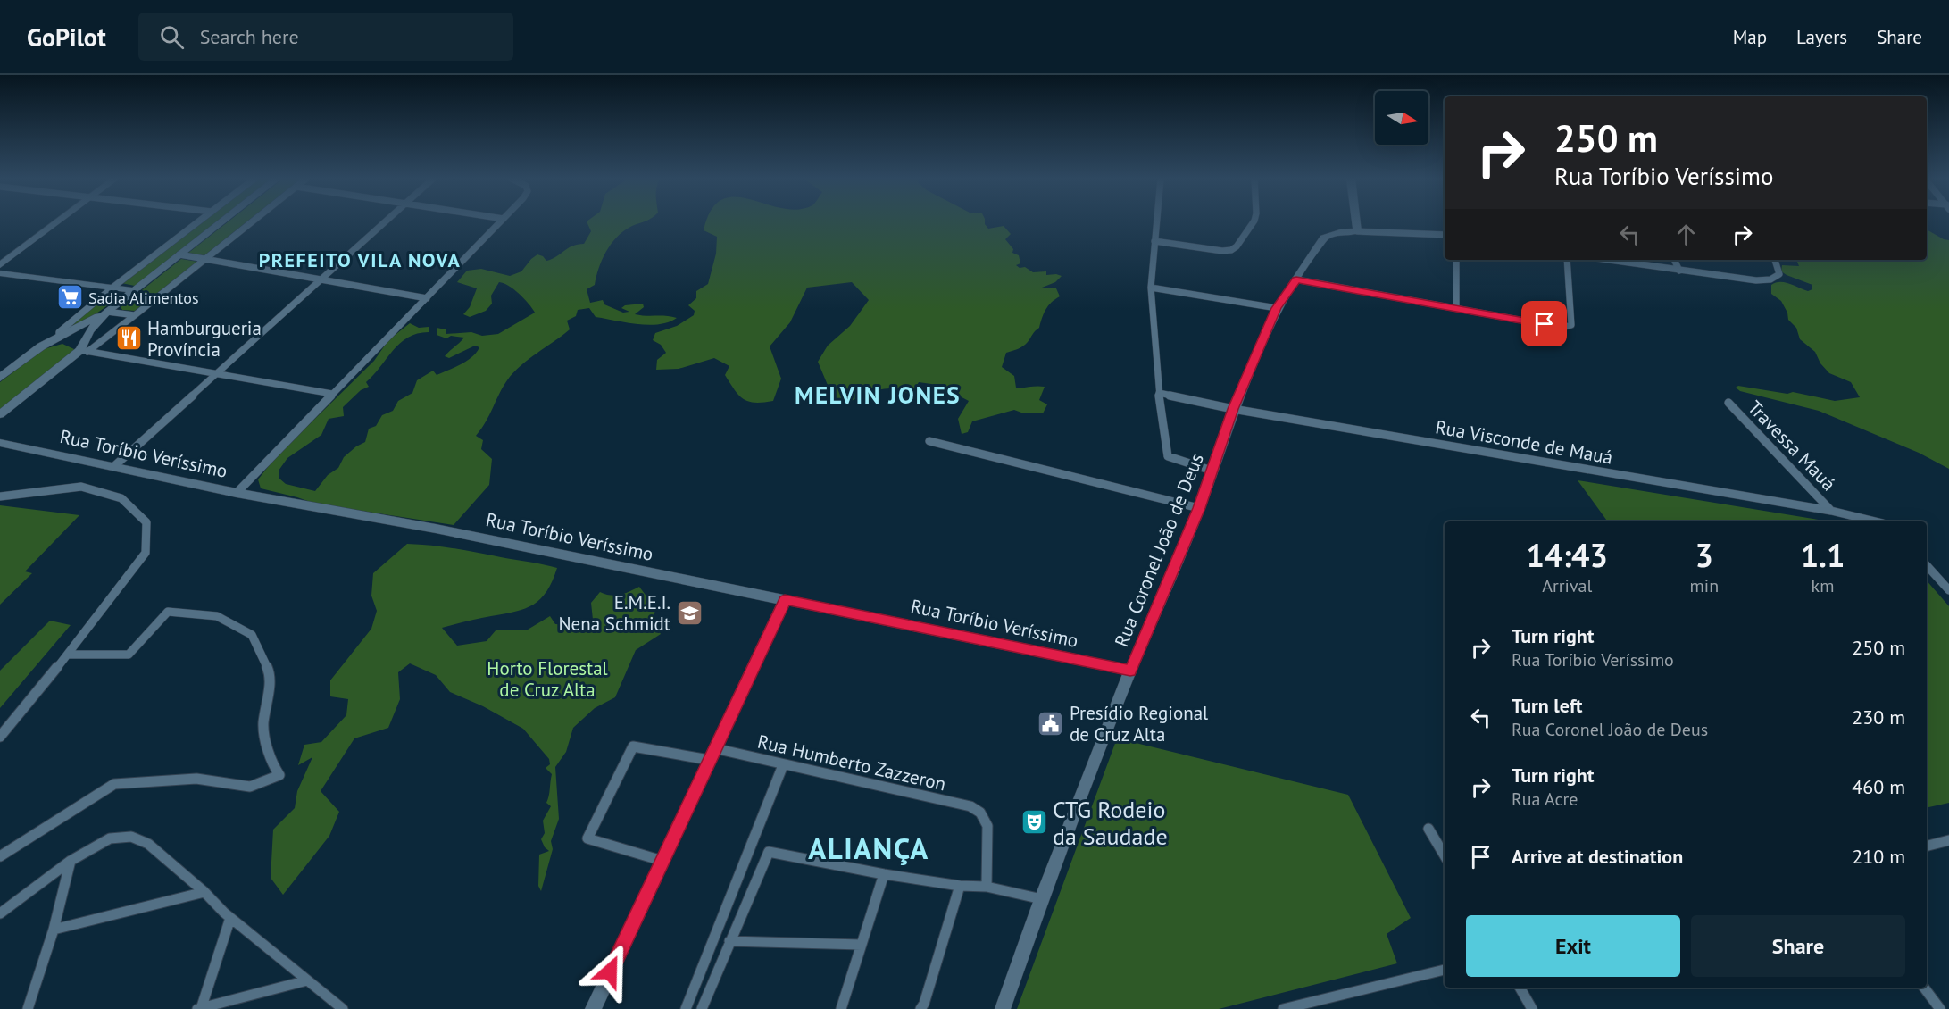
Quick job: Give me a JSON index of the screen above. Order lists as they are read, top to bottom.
{
  "streets": {
    "street": [
      "Rua Visconde de Mauá",
      "Travessa Mauá",
      "Rua Toríbio Veríssimo",
      "Rua Coronel João de Deus",
      "Rua Humberto Zazzeron"
    ]
  },
  "crossings": [
    ["Rua Visconde de Mauá", "Travessa Mauá"],
    ["Rua Visconde de Mauá", "Rua Coronel João de Deus"],
    ["Rua Toríbio Veríssimo", "Rua Coronel João de Deus"]
  ],
  "districts": ["PREFEITO VILA NOVA", "MELVIN JONES", "ALIANÇA"],
  "parks": ["Horto Florestal de Cruz Alta"],
  "places": {
    "supermarket": ["Sadia Alimentos"],
    "restaurant": ["Hamburgueria Província"],
    "school or university": ["E.M.E.I. Nena Schmidt"],
    "public building": ["Presídio Regional de Cruz Alta"],
    "theatre": ["CTG Rodeio da Saudade"]
  },
  "north": "right",
  "page": {
    "header": "GoPilot",
    "search": "Search here",
    "nav": ["Map", "Layers", "Share"],
    "turn": ["250 m", "Rua Toríbio Veríssimo"],
    "eta": [
      "14:43",
      "Arrival",
      "3",
      "min",
      "1.1",
      "km"
    ],
    "list": [
      {
        "name": "Turn right",
        "note": "Rua Toríbio Veríssimo",
        "value": "250 m"
      },
      {
        "name": "Turn left",
        "note": "Rua Coronel João de Deus",
        "value": "230 m"
      },
      {
        "name": "Turn right",
        "note": "Rua Acre",
        "value": "460 m"
      },
      {
        "name": "Arrive at destination",
        "value": "210 m"
      }
    ],
    "buttons": ["Exit", "Share"]
  }
}
